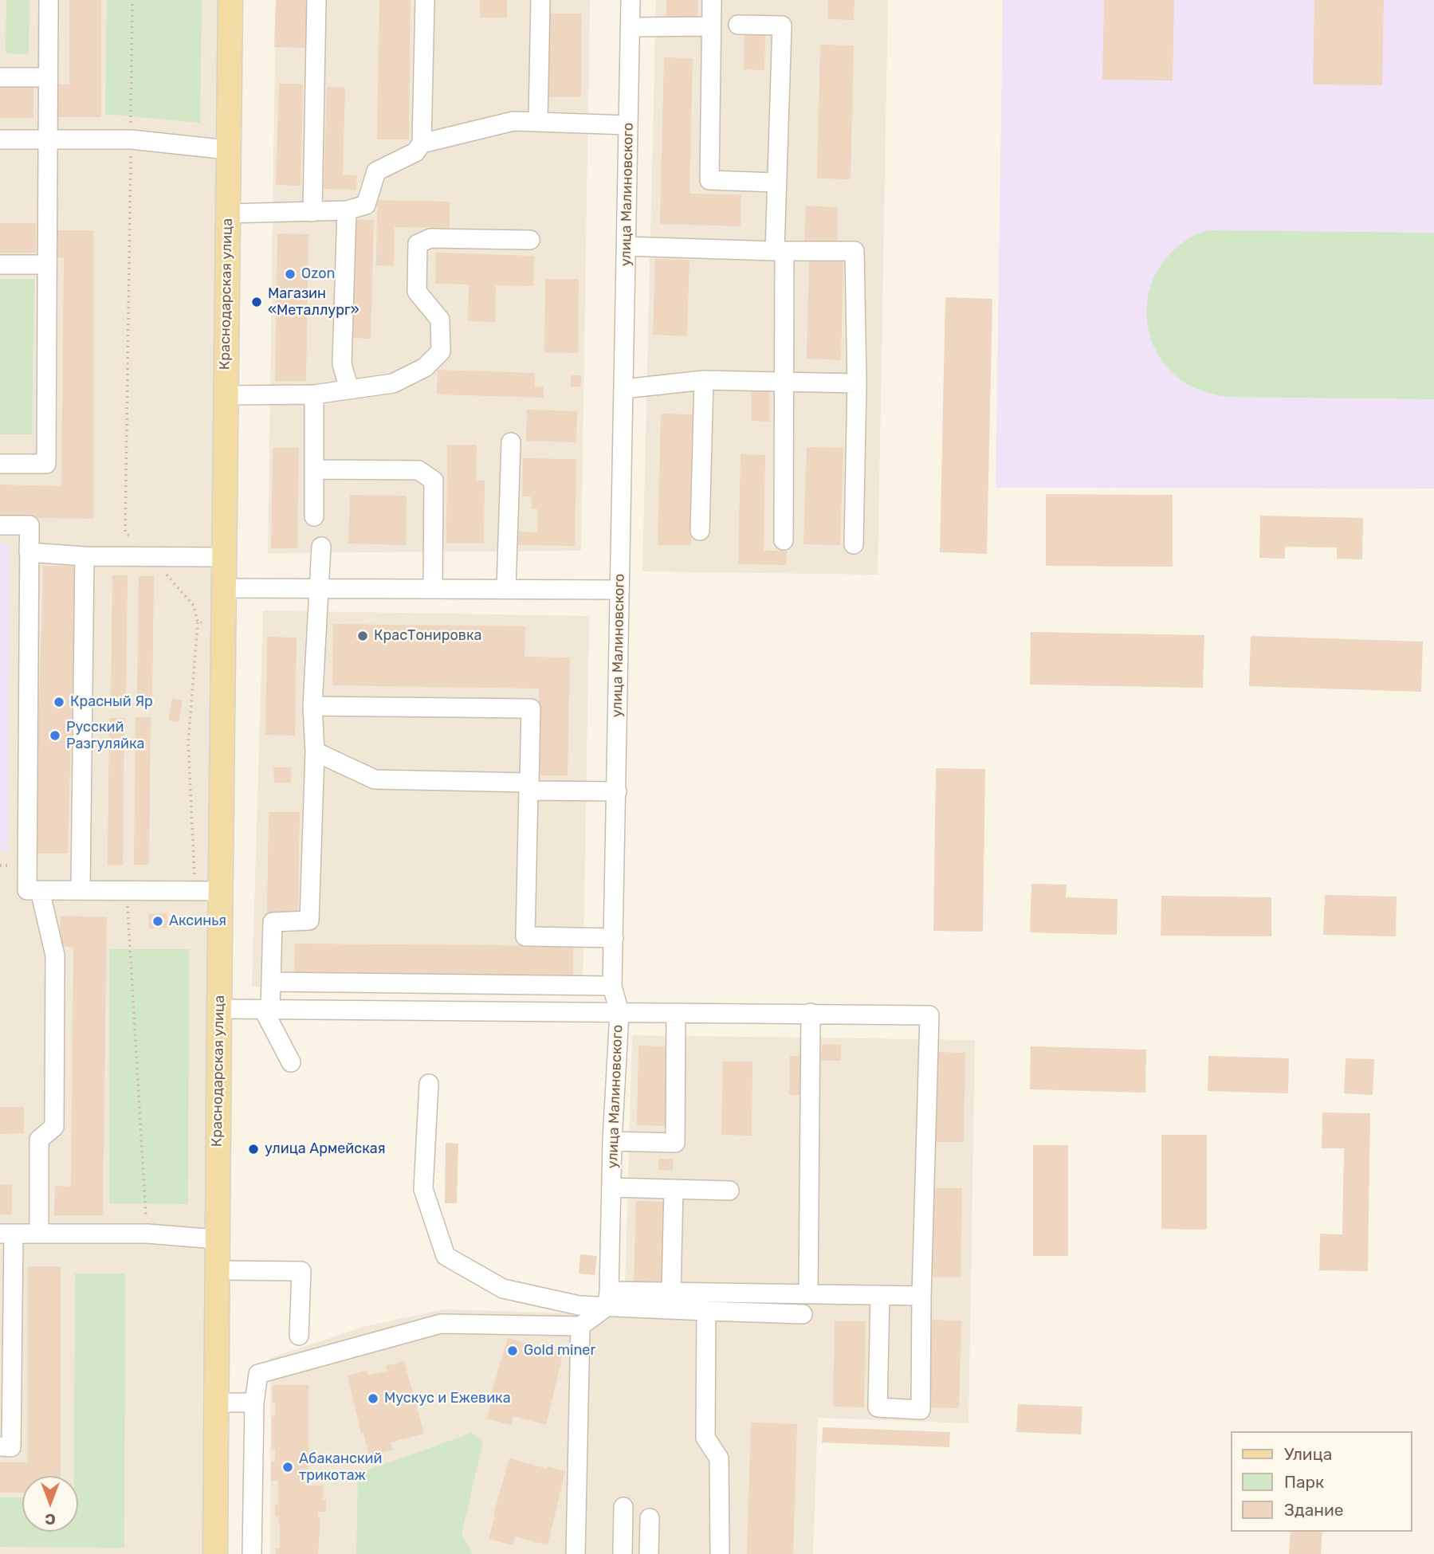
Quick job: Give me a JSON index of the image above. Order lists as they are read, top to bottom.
{
  "streets": {
    "main road": ["Краснодарская улица"],
    "street": ["улица Малиновского"]
  },
  "places": [
    "Ozon",
    "Магазин «Металлург»",
    "КрасТонировка",
    "Красный Яр",
    "Русский Разгуляйка",
    "Аксинья",
    "улица Армейская",
    "Gold miner",
    "Мускус и Ежевика",
    "Абаканский трикотаж"
  ],
  "legend": ["Улица", "Парк", "Здание"],
  "north": "bottom"
}
